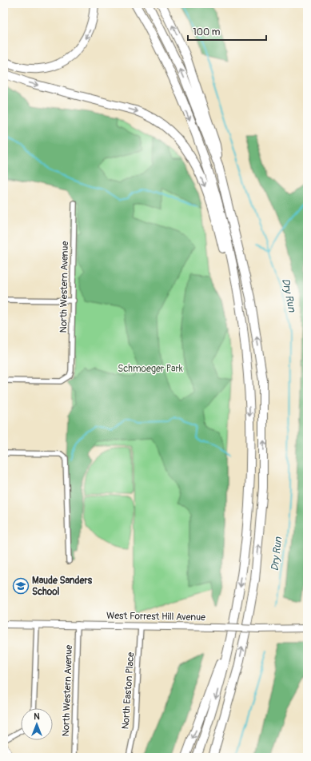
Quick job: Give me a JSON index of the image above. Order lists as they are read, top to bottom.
{
  "streets": {
    "main road": ["West Forrest Hill Avenue"],
    "street": ["North Western Avenue", "North Easton Place"]
  },
  "crossings": [
    ["North Western Avenue", "West Forrest Hill Avenue"],
    ["West Forrest Hill Avenue", "North Easton Place"]
  ],
  "water": ["Dry Run"],
  "parks": ["Schmoeger Park"],
  "places": {
    "school or university": ["Maude Sanders School"]
  },
  "scale_bar": "100 m",
  "north": "top"
}
